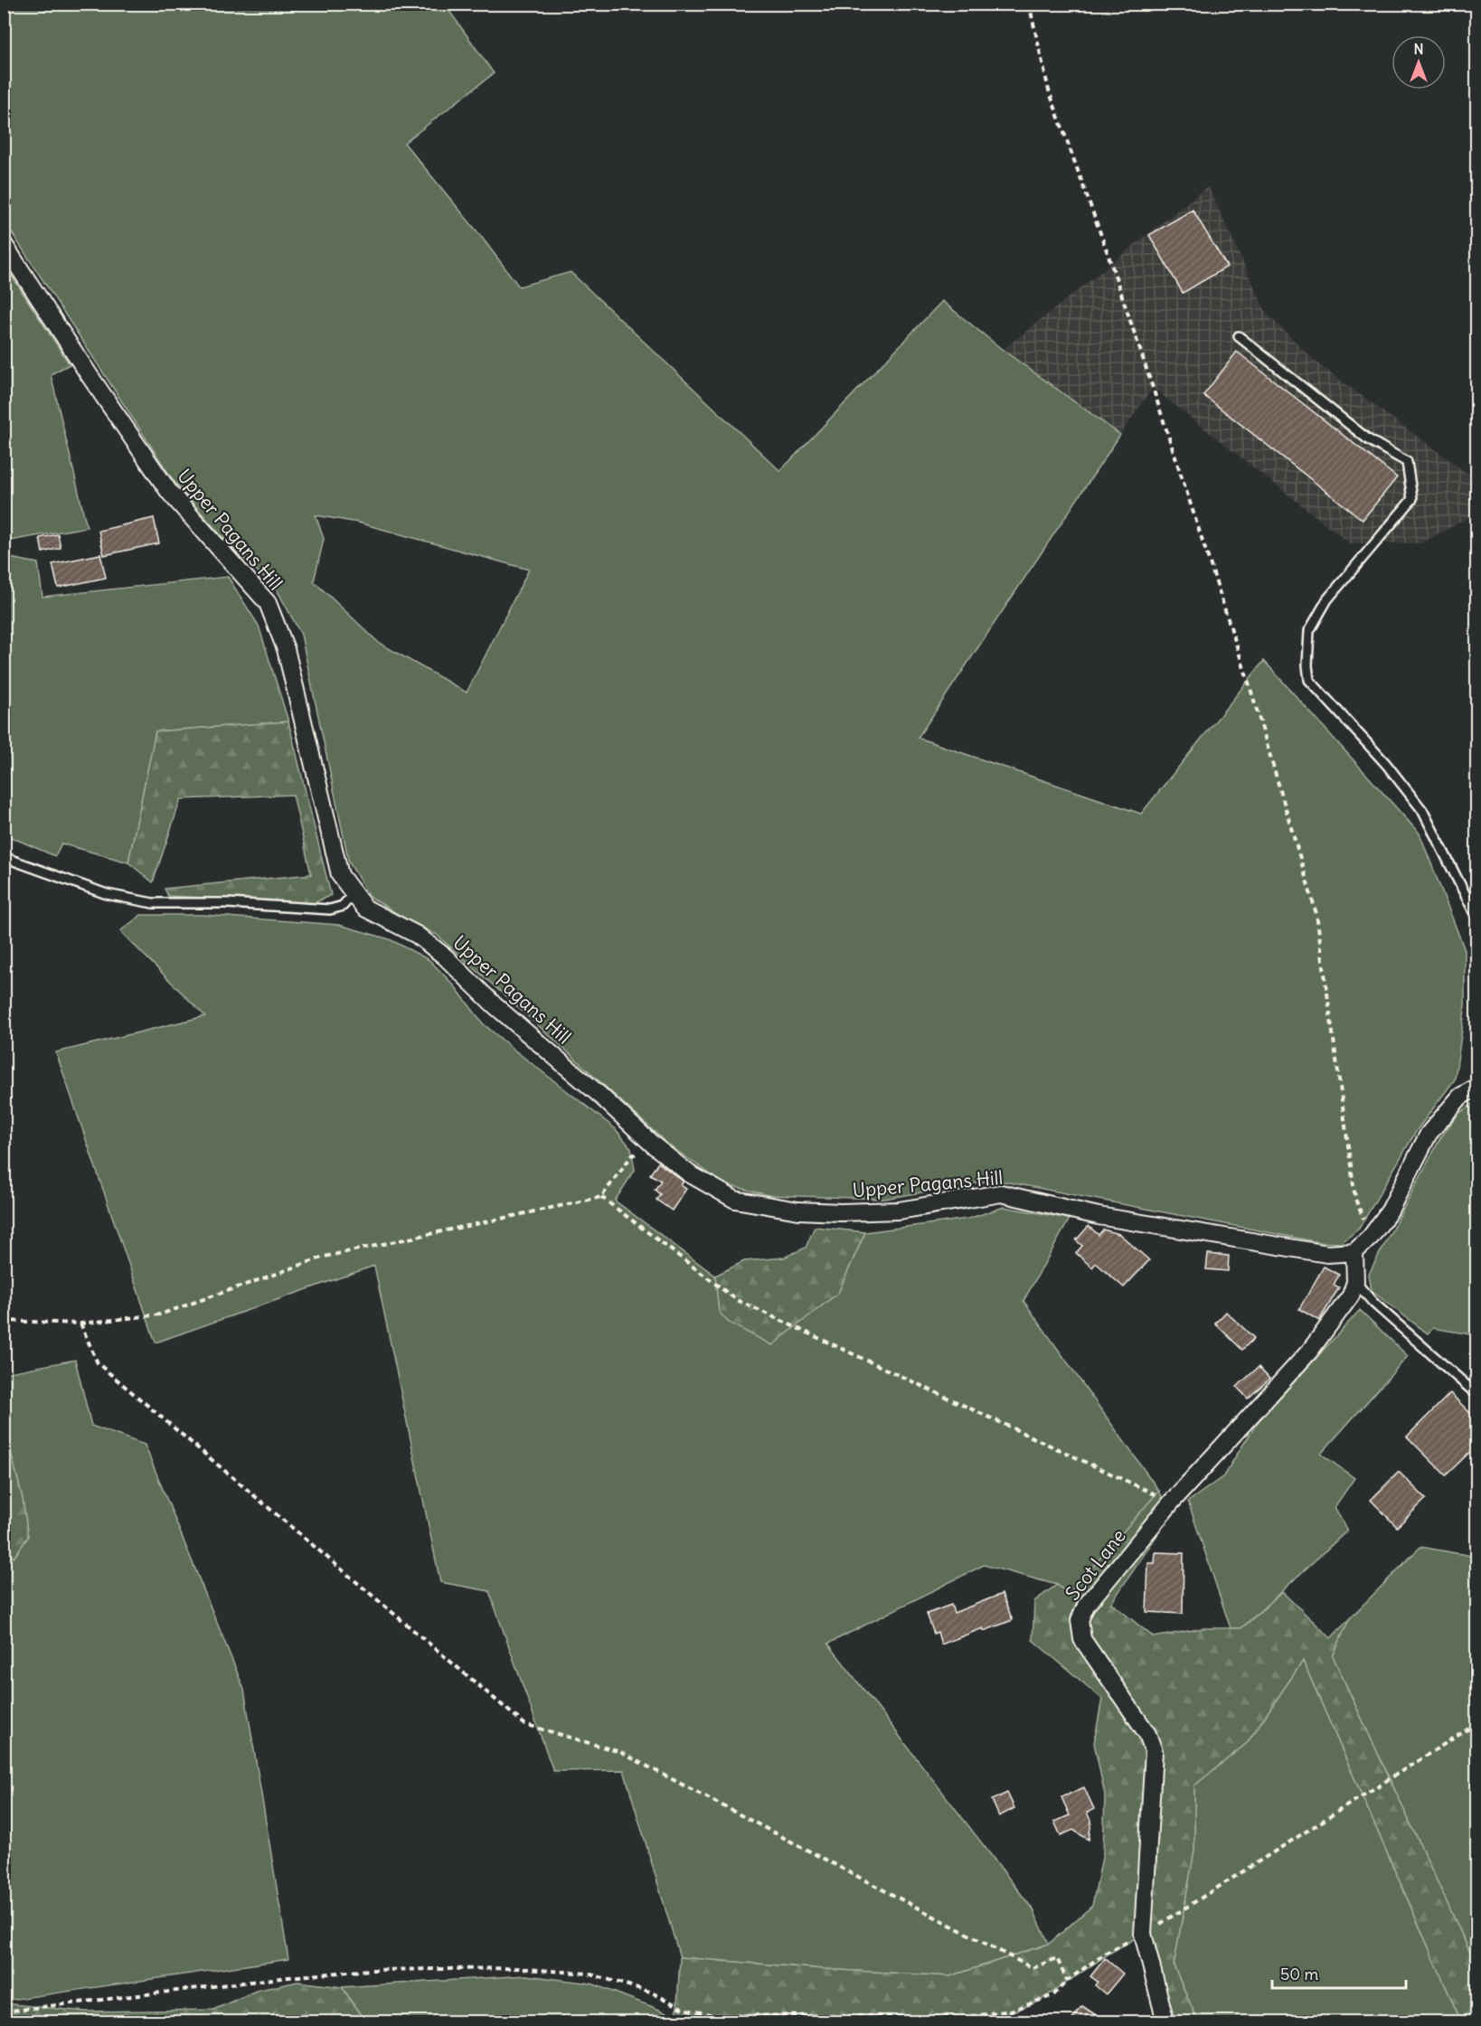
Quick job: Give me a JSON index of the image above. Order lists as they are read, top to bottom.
{
  "streets": {
    "street": ["Upper Pagans Hill", "Scot Lane"]
  },
  "crossings": [
    ["Upper Pagans Hill", "Scot Lane"]
  ],
  "scale_bar": "50 m",
  "north": "top"
}
